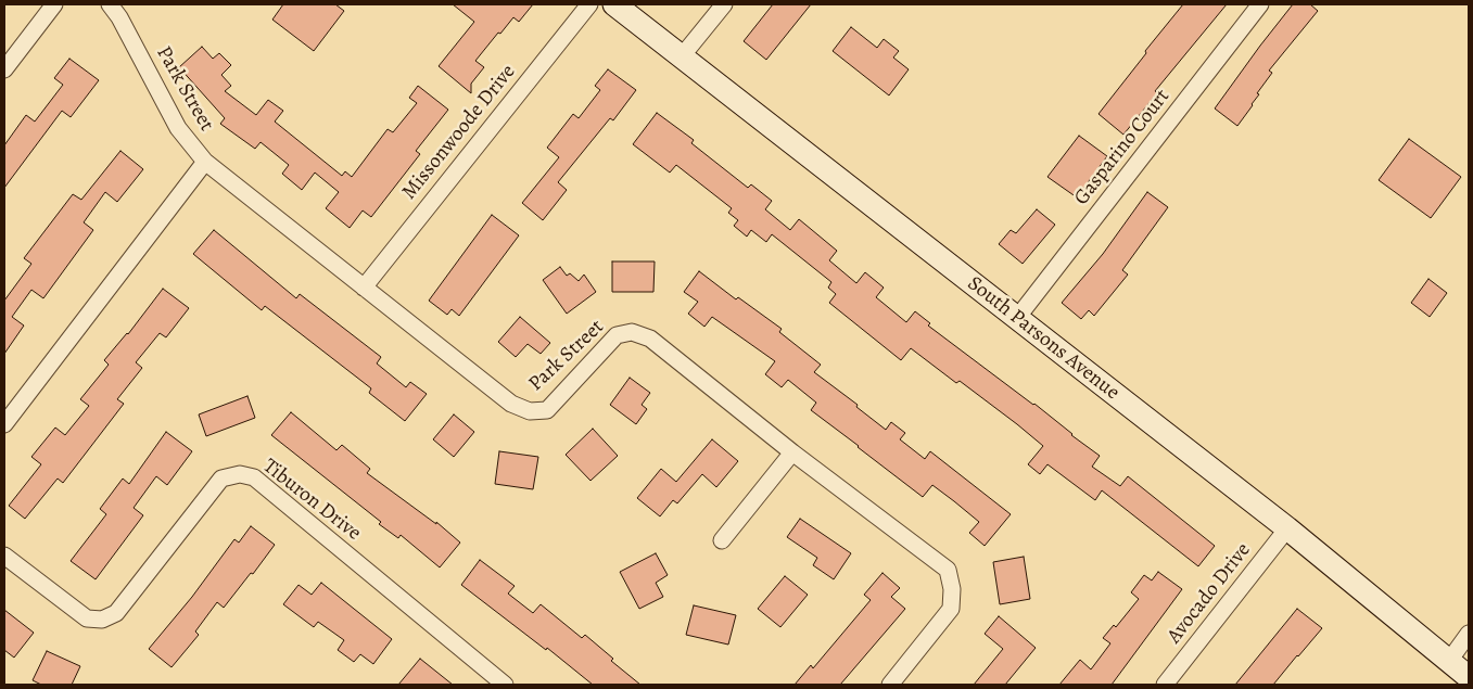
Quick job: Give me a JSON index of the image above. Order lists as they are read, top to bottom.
{
  "streets": {
    "street": [
      "Park Street",
      "Missonwoode Drive",
      "Gasparino Court",
      "South Parsons Avenue",
      "Tiburon Drive",
      "Avocado Drive"
    ]
  },
  "crossings": [
    ["Park Street", "Missonwoode Drive"],
    ["Gasparino Court", "South Parsons Avenue"],
    ["South Parsons Avenue", "Avocado Drive"]
  ]
}
